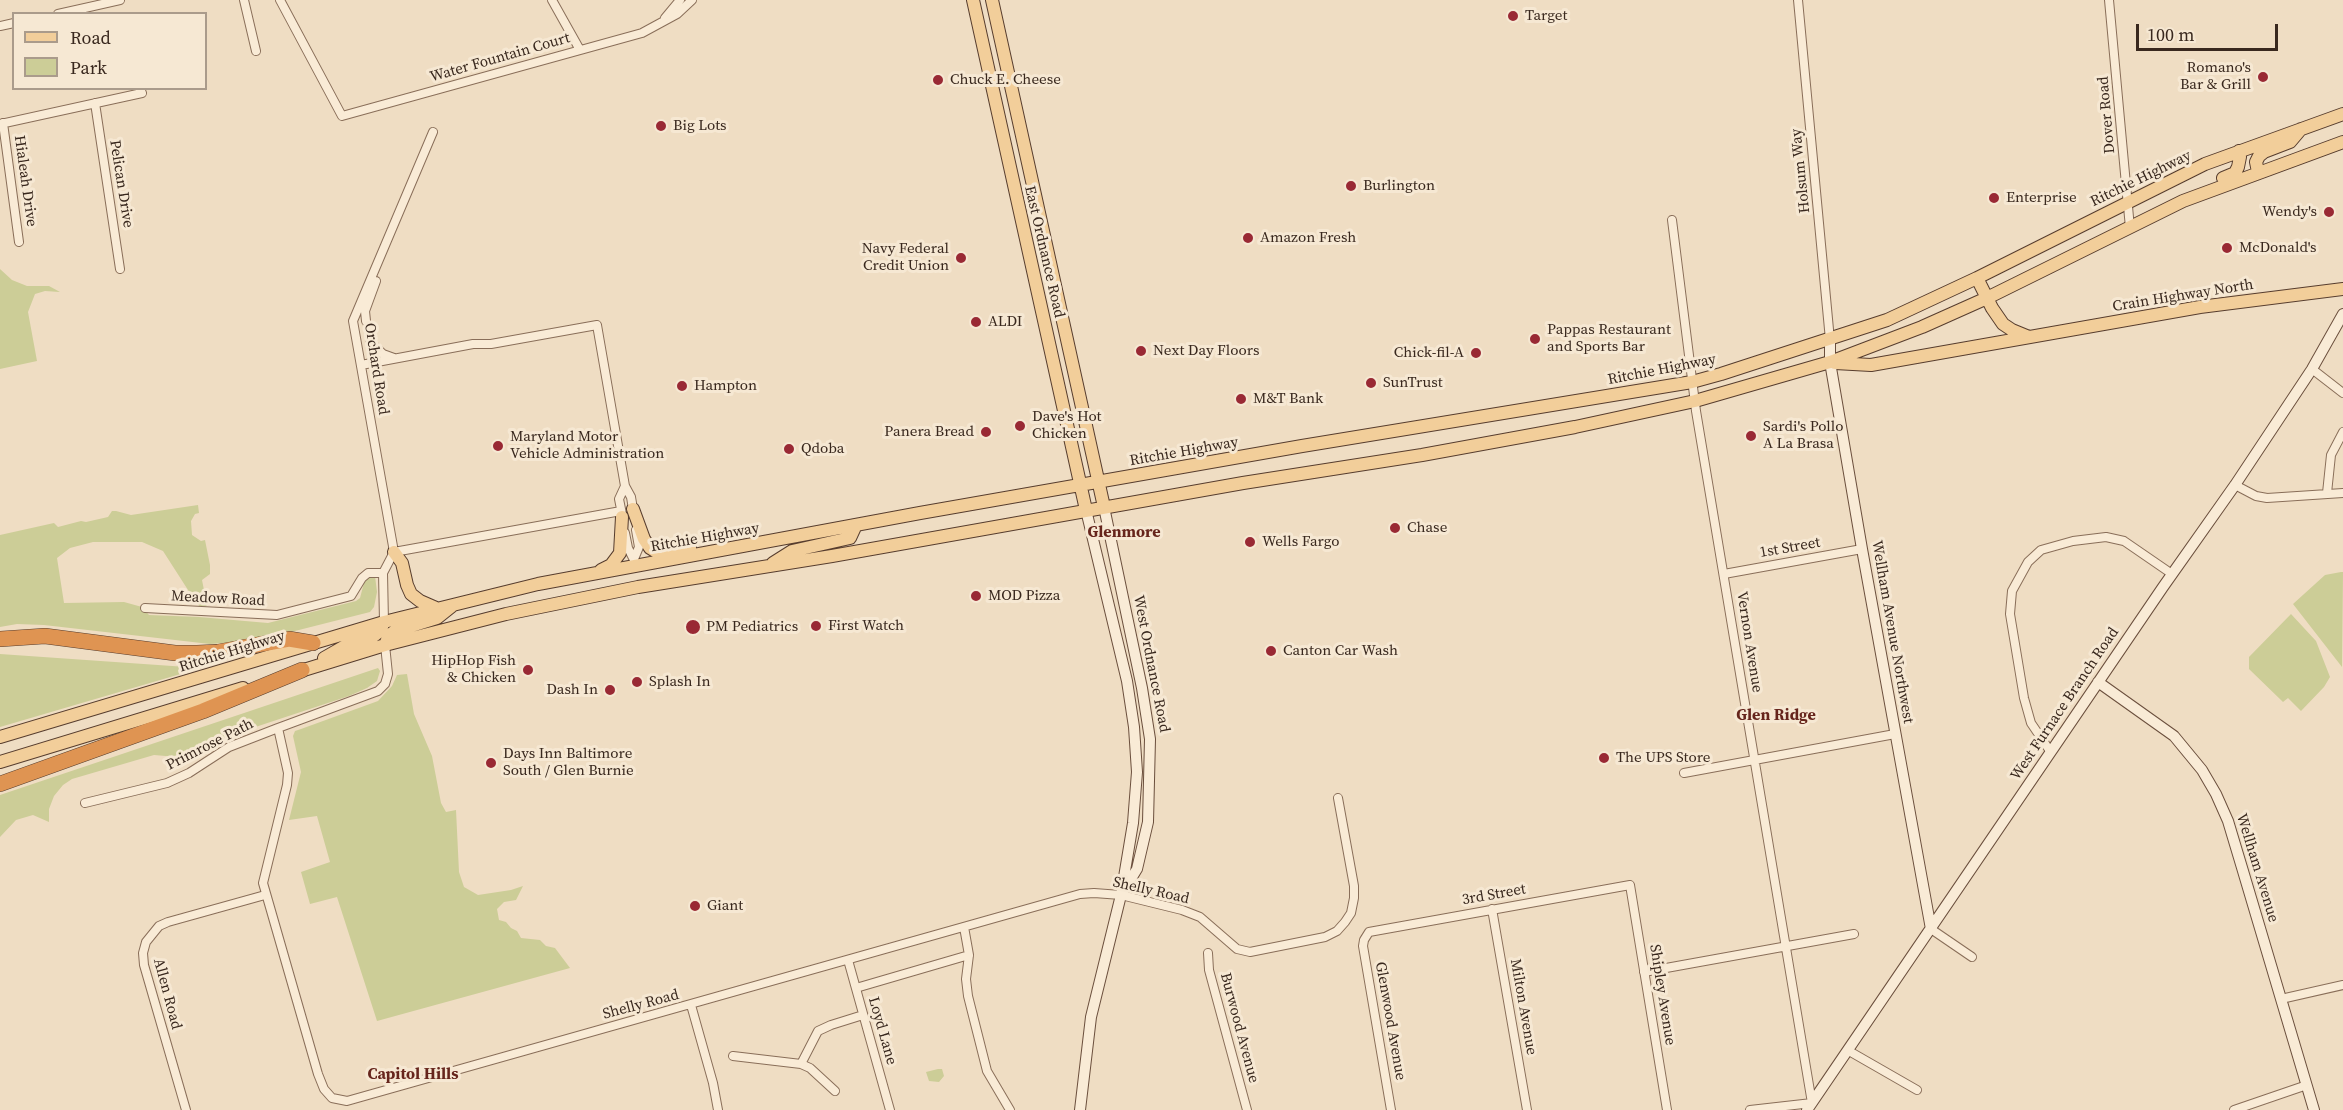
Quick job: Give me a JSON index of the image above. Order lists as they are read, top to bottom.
{
  "streets": {
    "main road": ["Ritchie Highway", "East Ordnance Road", "Crain Highway North"],
    "street": [
      "Water Fountain Court",
      "Dover Road",
      "Holsum Way",
      "Hialeah Drive",
      "Pelican Drive",
      "Orchard Road",
      "1st Street",
      "Meadow Road",
      "Wellham Avenue Northwest",
      "Vernon Avenue",
      "West Ordnance Road",
      "West Furnace Branch Road",
      "Primrose Path",
      "Wellham Avenue",
      "Shelly Road",
      "3rd Street",
      "Allen Road",
      "Shipley Avenue",
      "Milton Avenue",
      "Glenwood Avenue",
      "Burwood Avenue",
      "Loyd Lane"
    ]
  },
  "crossings": [
    ["Dover Road", "Ritchie Highway"],
    ["Holsum Way", "Ritchie Highway"],
    ["Holsum Way", "Wellham Avenue Northwest"],
    ["Ritchie Highway", "East Ordnance Road"],
    ["Ritchie Highway", "Wellham Avenue Northwest"],
    ["Ritchie Highway", "Vernon Avenue"],
    ["East Ordnance Road", "West Ordnance Road"],
    ["Crain Highway North", "Wellham Avenue Northwest"],
    ["1st Street", "Wellham Avenue Northwest"],
    ["1st Street", "Vernon Avenue"],
    ["Wellham Avenue Northwest", "West Furnace Branch Road"],
    ["Vernon Avenue", "West Furnace Branch Road"],
    ["West Ordnance Road", "Shelly Road"],
    ["West Furnace Branch Road", "Wellham Avenue"],
    ["Primrose Path", "Shelly Road"],
    ["Shelly Road", "Allen Road"],
    ["Shelly Road", "Loyd Lane"],
    ["3rd Street", "Shipley Avenue"],
    ["3rd Street", "Milton Avenue"],
    ["3rd Street", "Glenwood Avenue"]
  ],
  "districts": ["Glenmore", "Glen Ridge", "Capitol Hills"],
  "places": [
    "Target",
    "Romano's Bar & Grill",
    "Chuck E. Cheese",
    "Big Lots",
    "Burlington",
    "Enterprise",
    "Wendy's",
    "Amazon Fresh",
    "McDonald's",
    "Navy Federal Credit Union",
    "ALDI",
    "Pappas Restaurant and Sports Bar",
    "Next Day Floors",
    "Chick-fil-A",
    "SunTrust",
    "Hampton",
    "M&T Bank",
    "Dave's Hot Chicken",
    "Panera Bread",
    "Sardi's Pollo A La Brasa",
    "Maryland Motor Vehicle Administration",
    "Qdoba",
    "Chase",
    "Wells Fargo",
    "MOD Pizza",
    "First Watch",
    "PM Pediatrics",
    "Canton Car Wash",
    "HipHop Fish & Chicken",
    "Splash In",
    "Dash In",
    "The UPS Store",
    "Days Inn Baltimore South / Glen Burnie",
    "Giant"
  ],
  "legend": ["Road", "Park"],
  "scale_bar": "100 m"
}
